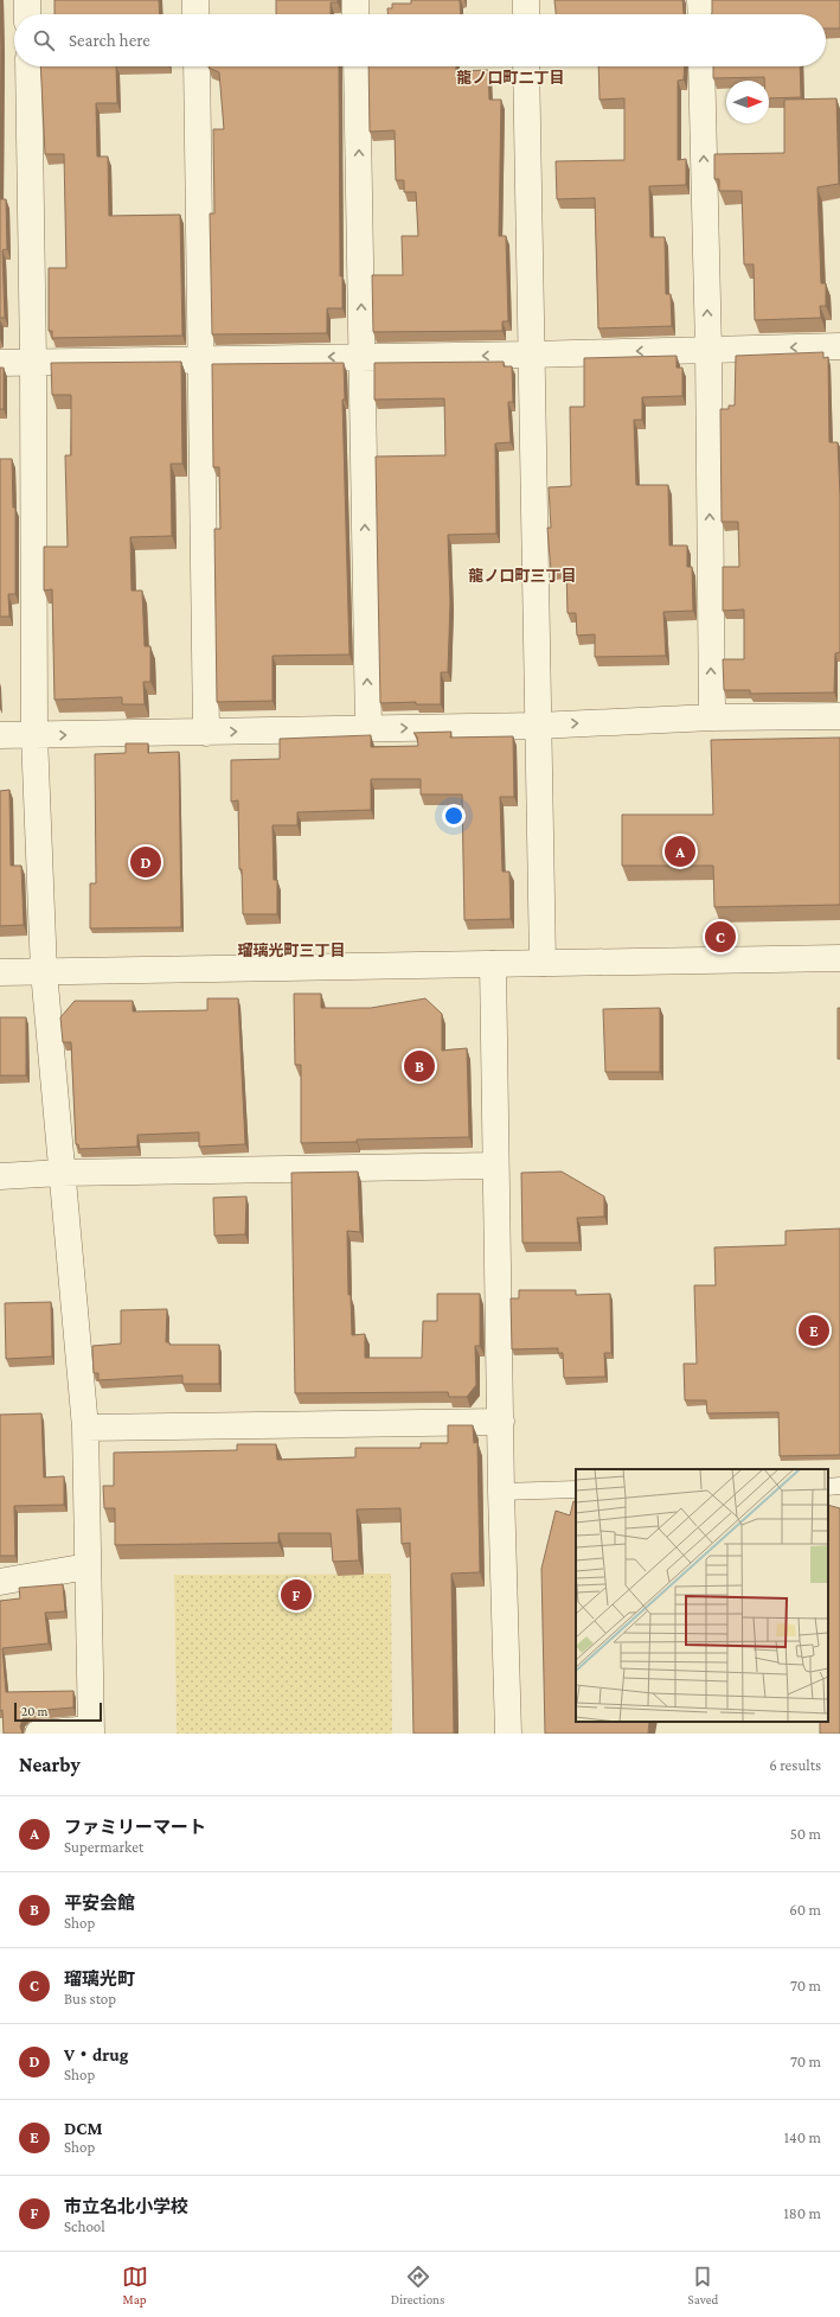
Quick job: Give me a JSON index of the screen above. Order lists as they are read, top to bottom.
{
  "districts": ["龍ノ口町二丁目", "龍ノ口町三丁目", "瑠璃光町三丁目"],
  "scale_bar": "20 m",
  "north": "right",
  "page": {
    "search": "Search here",
    "pins": [
      "A",
      "D",
      "C",
      "B",
      "E",
      "F"
    ],
    "scale": "20 m",
    "heading": ["Nearby", "6 results"],
    "list": [
      {
        "mark": "A",
        "name": "ファミリーマート",
        "note": "Supermarket",
        "value": "50 m"
      },
      {
        "mark": "B",
        "name": "平安会館",
        "note": "Shop",
        "value": "60 m"
      },
      {
        "mark": "C",
        "name": "瑠璃光町",
        "note": "Bus stop",
        "value": "70 m"
      },
      {
        "mark": "D",
        "name": "V・drug",
        "note": "Shop",
        "value": "70 m"
      },
      {
        "mark": "E",
        "name": "DCM",
        "note": "Shop",
        "value": "140 m"
      },
      {
        "mark": "F",
        "name": "市立名北小学校",
        "note": "School",
        "value": "180 m"
      }
    ],
    "nav": ["Map", "Directions", "Saved"]
  }
}
